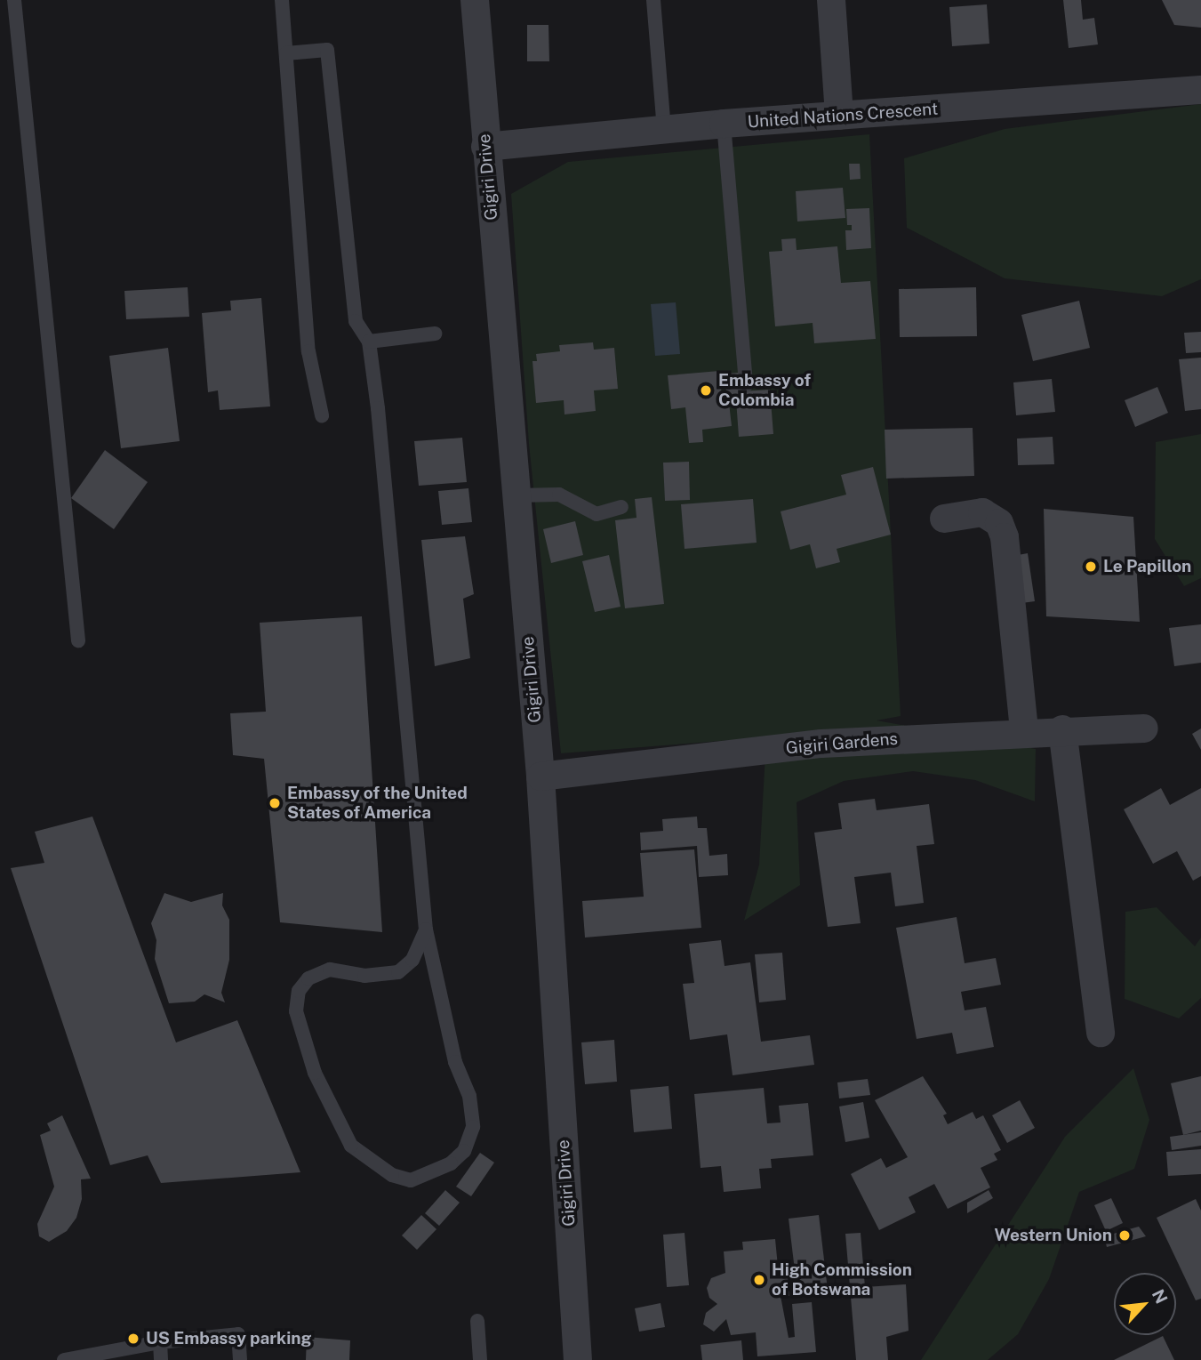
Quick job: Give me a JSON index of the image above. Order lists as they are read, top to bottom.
{
  "streets": {
    "street": ["United Nations Crescent", "Gigiri Drive", "Gigiri Gardens"]
  },
  "crossings": [
    ["United Nations Crescent", "Gigiri Drive"],
    ["Gigiri Drive", "Gigiri Gardens"]
  ],
  "places": [
    "Embassy of Colombia",
    "Le Papillon",
    "Embassy of the United States of America",
    "Western Union",
    "High Commission of Botswana",
    "US Embassy parking"
  ],
  "north": "top right"
}
